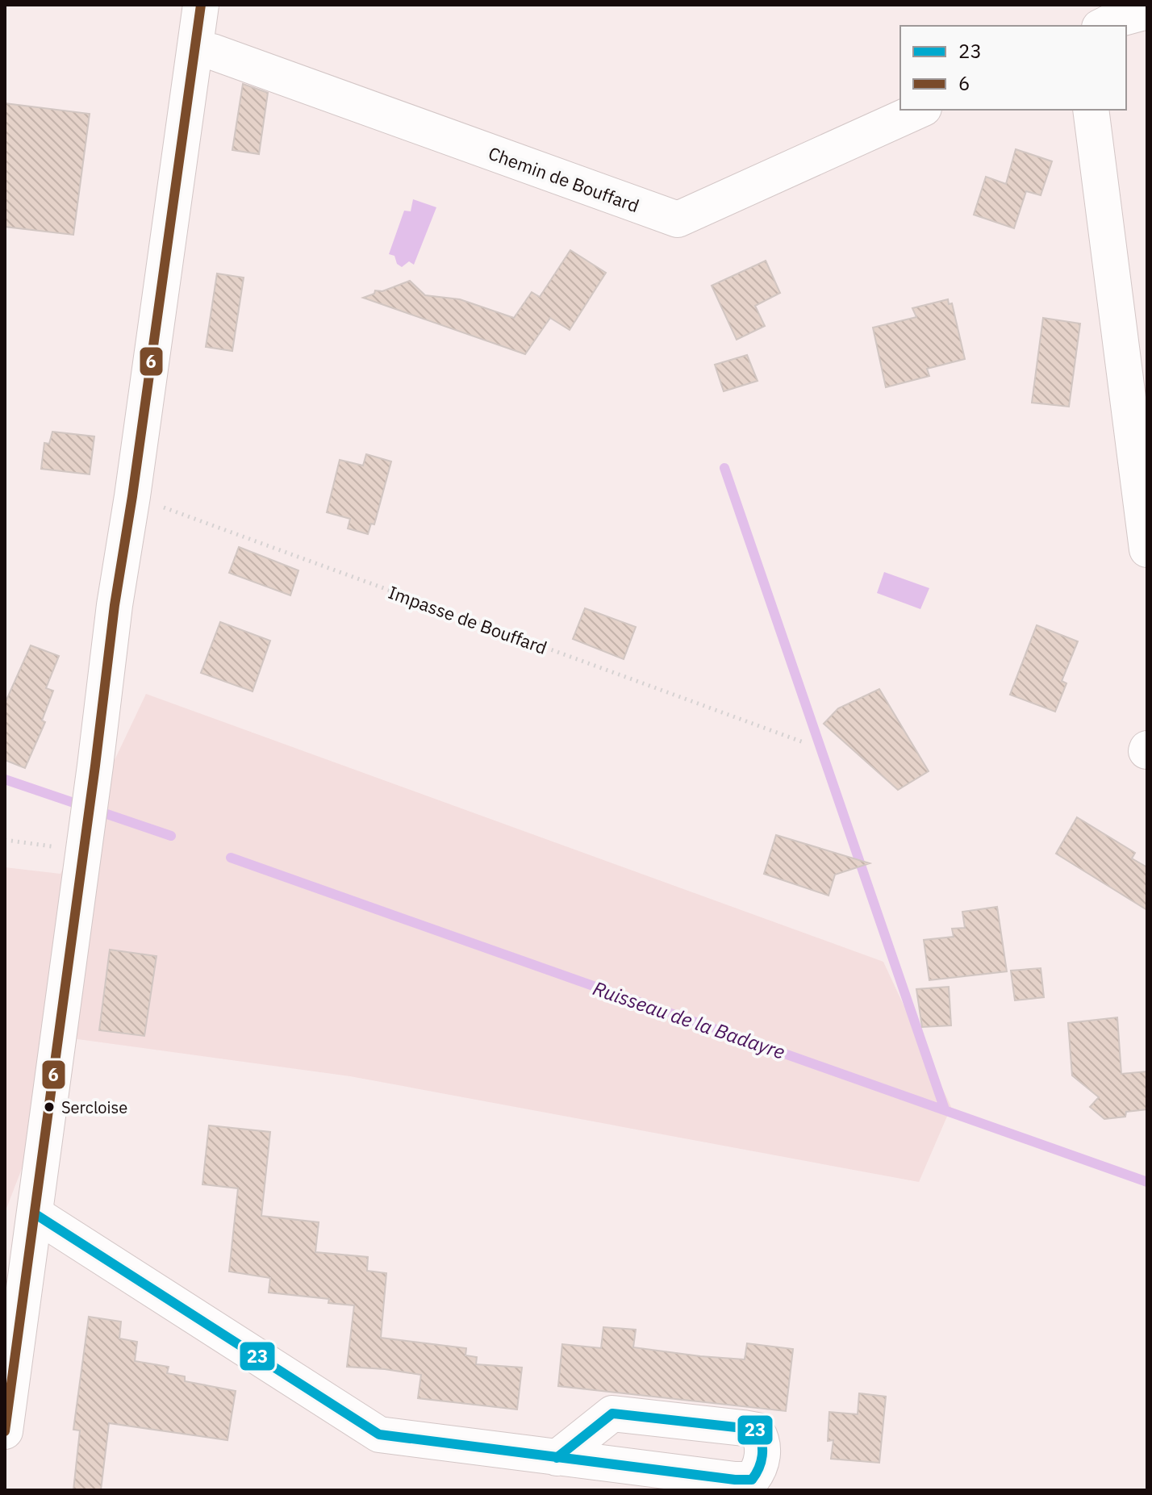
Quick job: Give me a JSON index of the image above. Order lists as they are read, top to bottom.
{
  "streets": {
    "street": ["Chemin de Bouffard"],
    "path": ["Impasse de Bouffard"]
  },
  "water": ["Ruisseau de la Badayre"],
  "places": ["Sercloise"],
  "lines": ["transit line 6", "transit line 23"],
  "legend": ["23", "6"]
}
